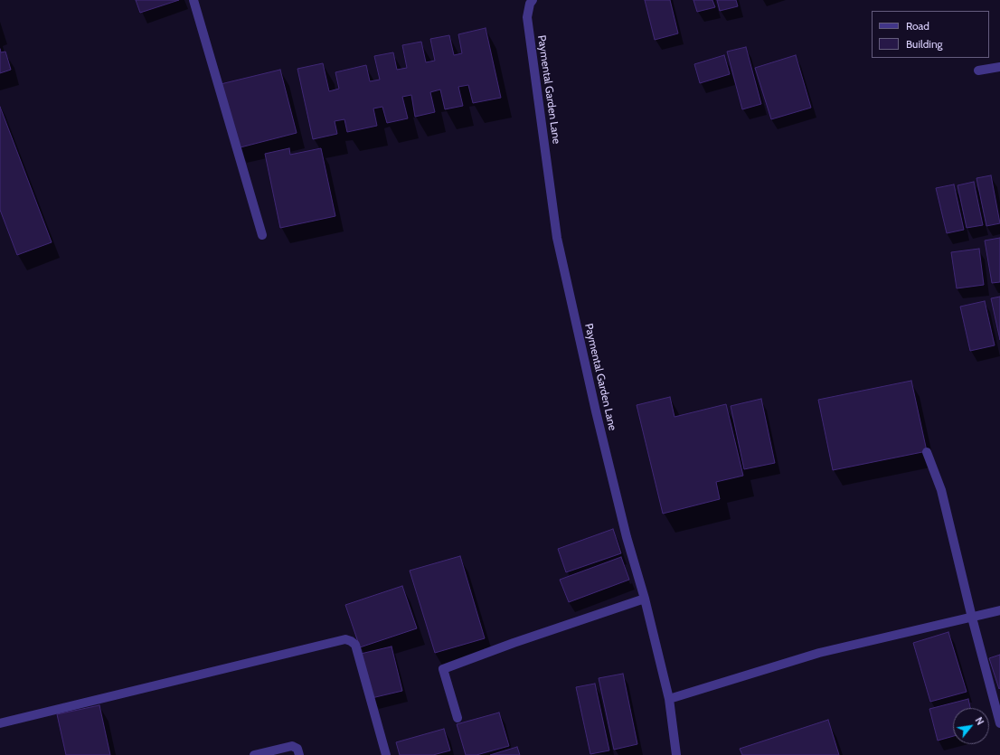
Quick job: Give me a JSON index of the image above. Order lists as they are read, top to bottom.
{
  "streets": {
    "street": ["Paymental Garden Lane"]
  },
  "legend": ["Road", "Building"],
  "north": "top right"
}
